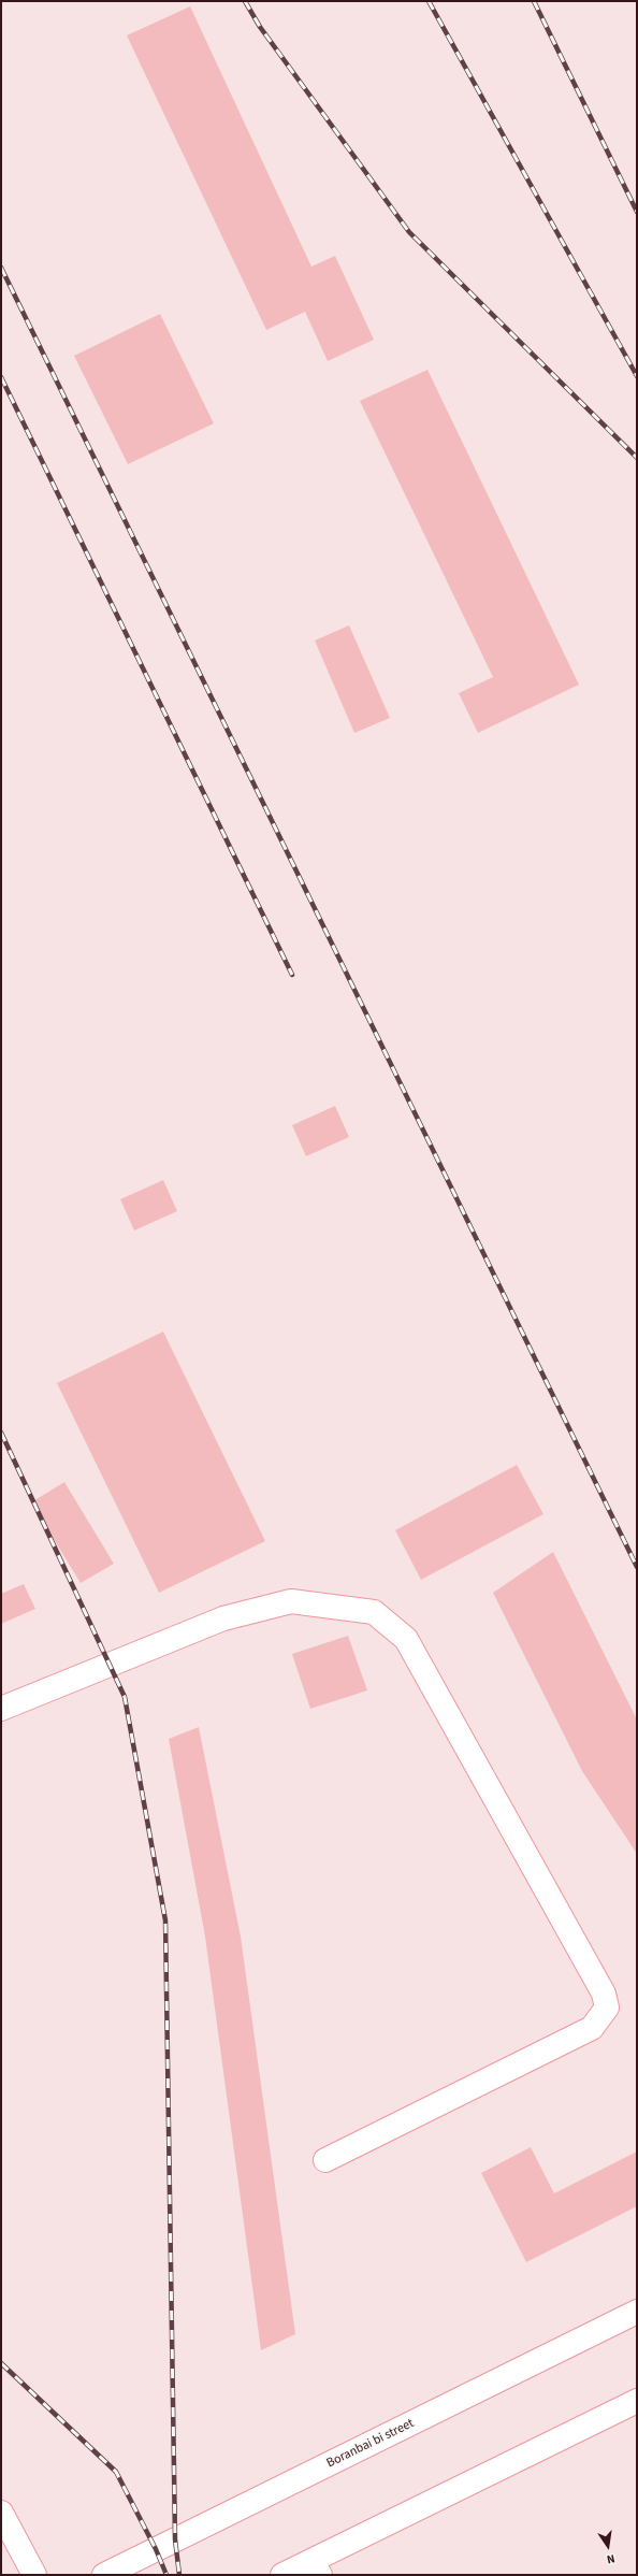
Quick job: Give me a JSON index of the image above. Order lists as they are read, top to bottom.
{
  "streets": {
    "main road": ["Boranbai bi street"]
  },
  "north": "bottom"
}
